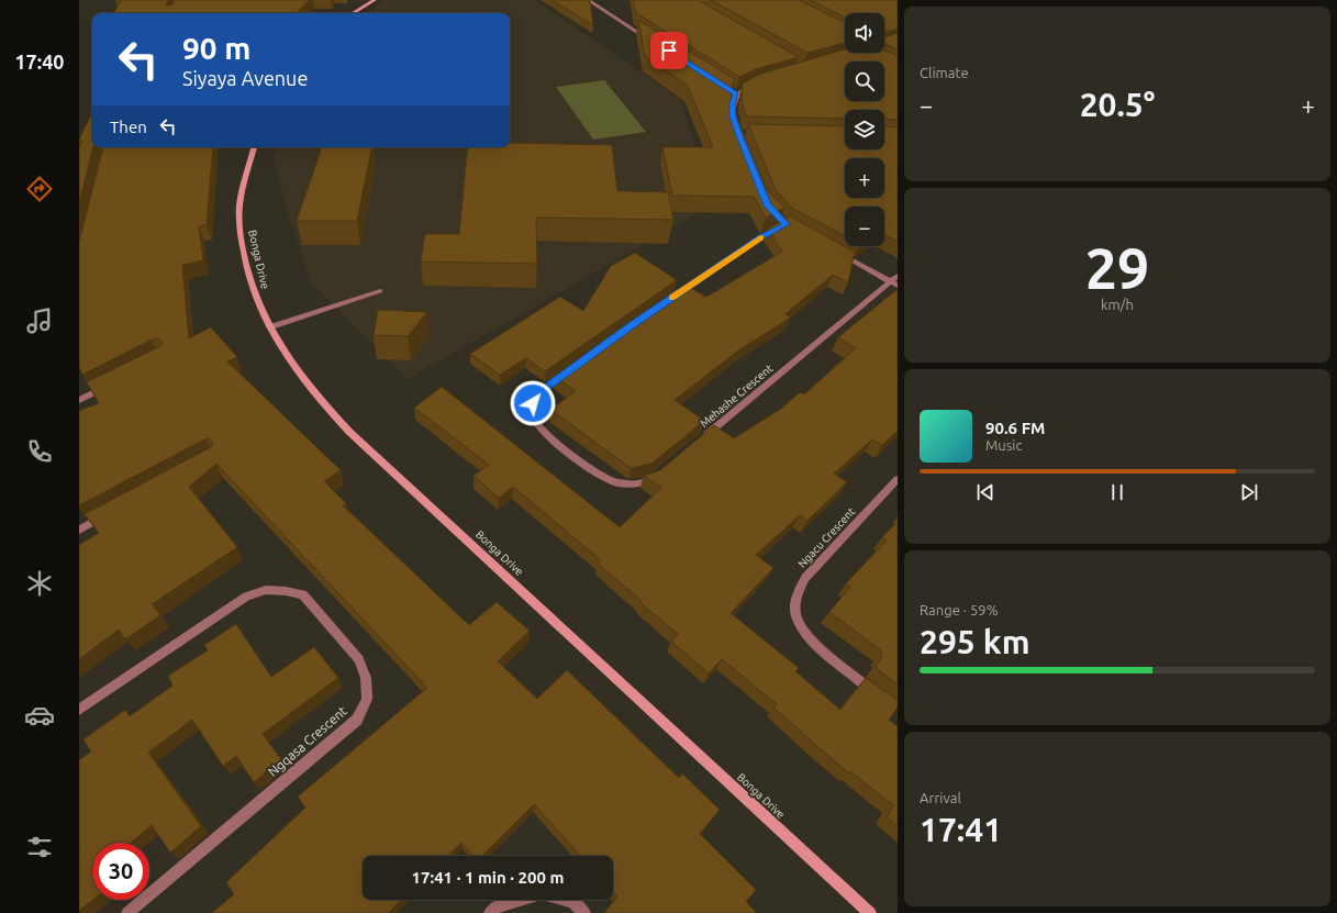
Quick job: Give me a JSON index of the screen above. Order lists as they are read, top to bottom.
{
  "streets": {
    "street": [
      "Bonga Drive",
      "Mehashe Crescent",
      "Ngacu Crescent",
      "Ngqasa Crescent"
    ]
  },
  "page": {
    "tabs": "17:40",
    "tile": [
      "Climate",
      ["29", "km/h"],
      ["Range · 59%", "295 km"],
      ["Arrival", "17:41"]
    ],
    "map_buttons": ["+", "−"],
    "turn": ["90 m", "Siyaya Avenue"],
    "heat": ["−", "20.5°", "+"],
    "then": "Then",
    "song": ["90.6 FM", "Music"],
    "limit": "30",
    "trip": "17:41 · 1 min · 200 m"
  }
}
